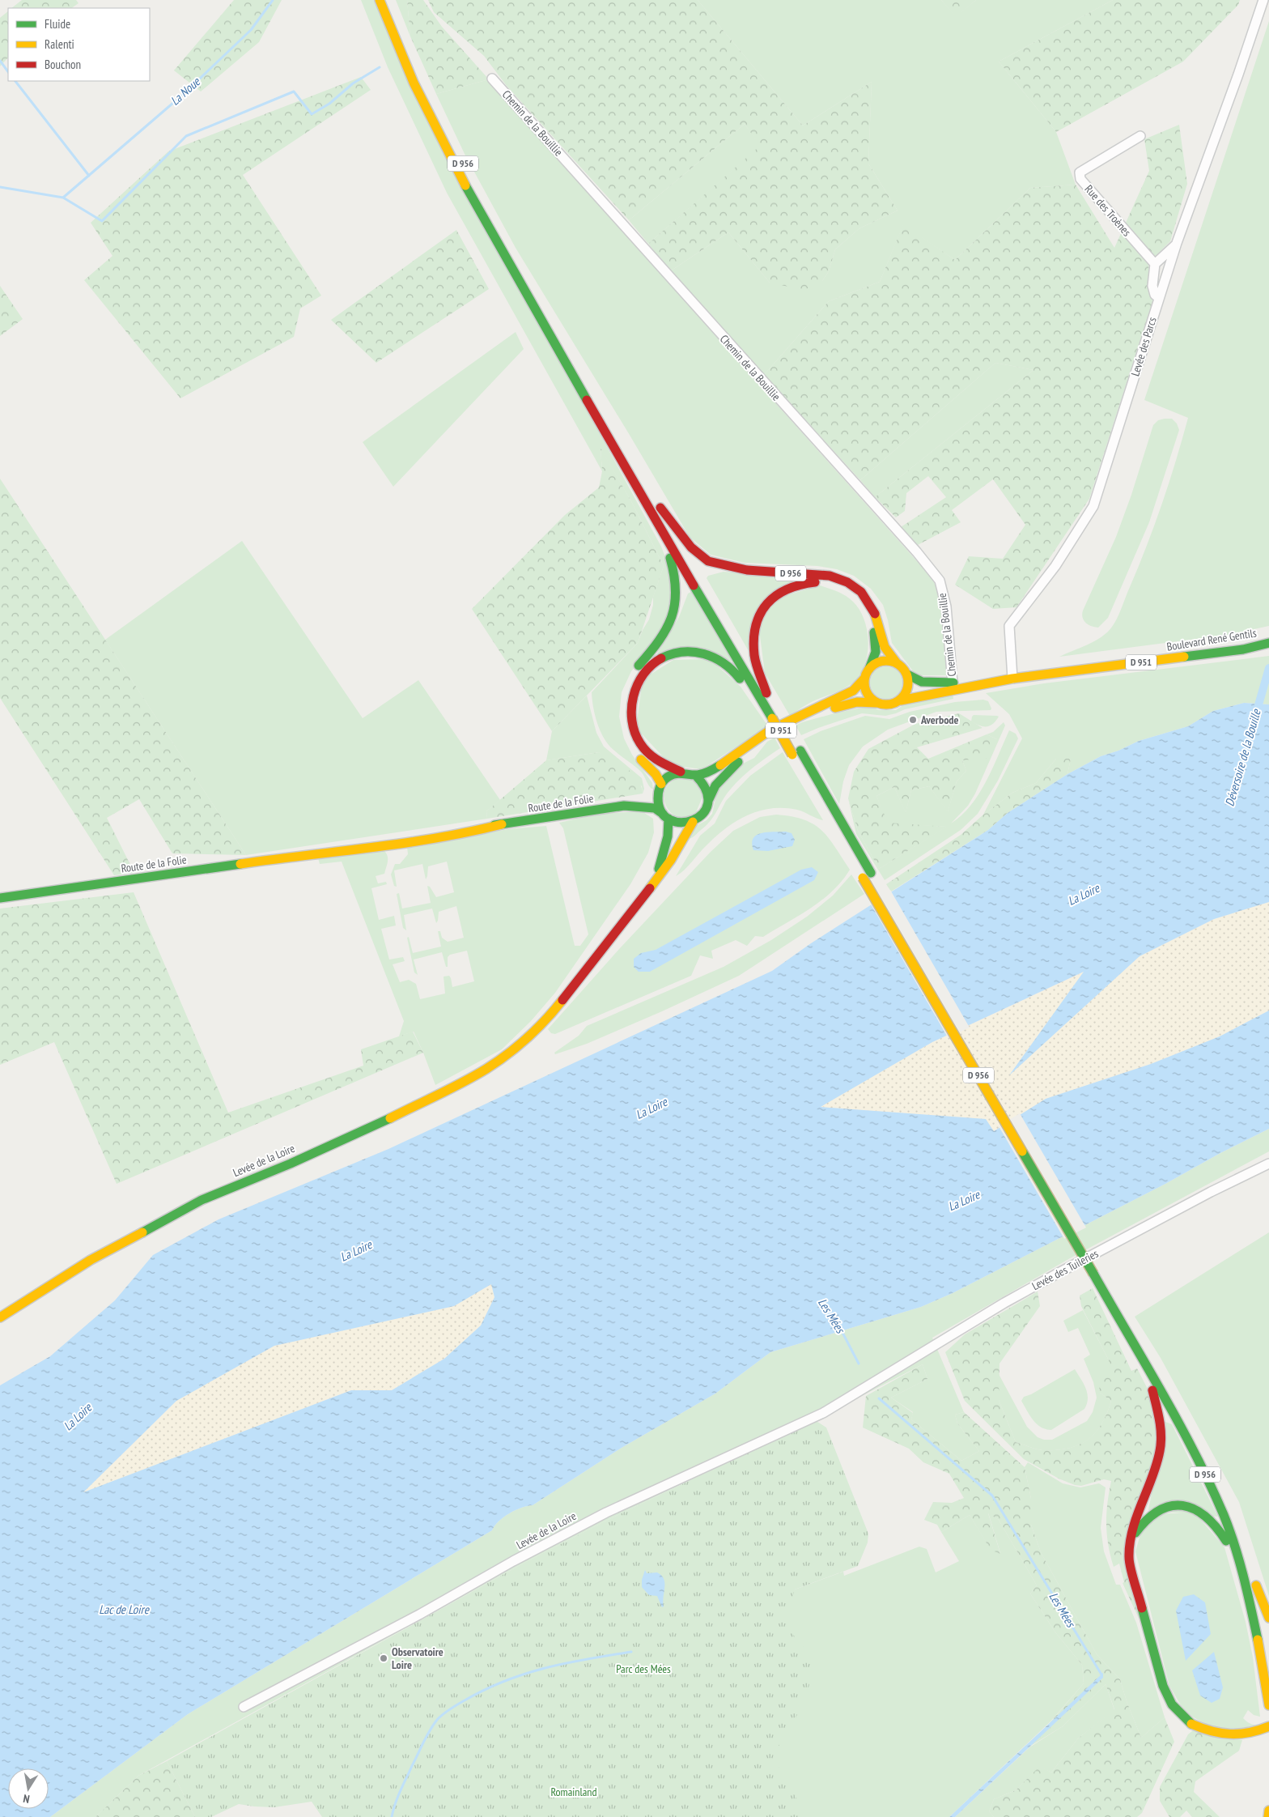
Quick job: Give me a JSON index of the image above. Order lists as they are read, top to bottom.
{
  "streets": {
    "main road": [
      "D 956",
      "Boulevard René Gentils",
      "D 951",
      "Route de la Folie",
      "Levée de la Loire"
    ],
    "street": [
      "Chemin de la Bouillie",
      "Rue des Troènes",
      "Levée des Parcs",
      "Levée des Tuileries"
    ]
  },
  "crossings": [
    ["Chemin de la Bouillie", "Boulevard René Gentils"],
    ["D 956", "Boulevard René Gentils"],
    ["D 956", "D 951"],
    ["D 956", "Route de la Folie"],
    ["Levée des Parcs", "Boulevard René Gentils"],
    ["Boulevard René Gentils", "D 951"],
    ["D 951", "Route de la Folie"],
    ["D 951", "Levée de la Loire"],
    ["Levée de la Loire", "Levée des Tuileries"]
  ],
  "water": [
    "La Noue",
    "Déversoire de la Bouille",
    "La Loire",
    "Les Mées",
    "Lac de Loire"
  ],
  "parks": ["Parc des Mées", "Romainland"],
  "places": ["Averbode", "Observatoire Loire"],
  "legend": ["Fluide", "Ralenti", "Bouchon"],
  "north": "bottom"
}
